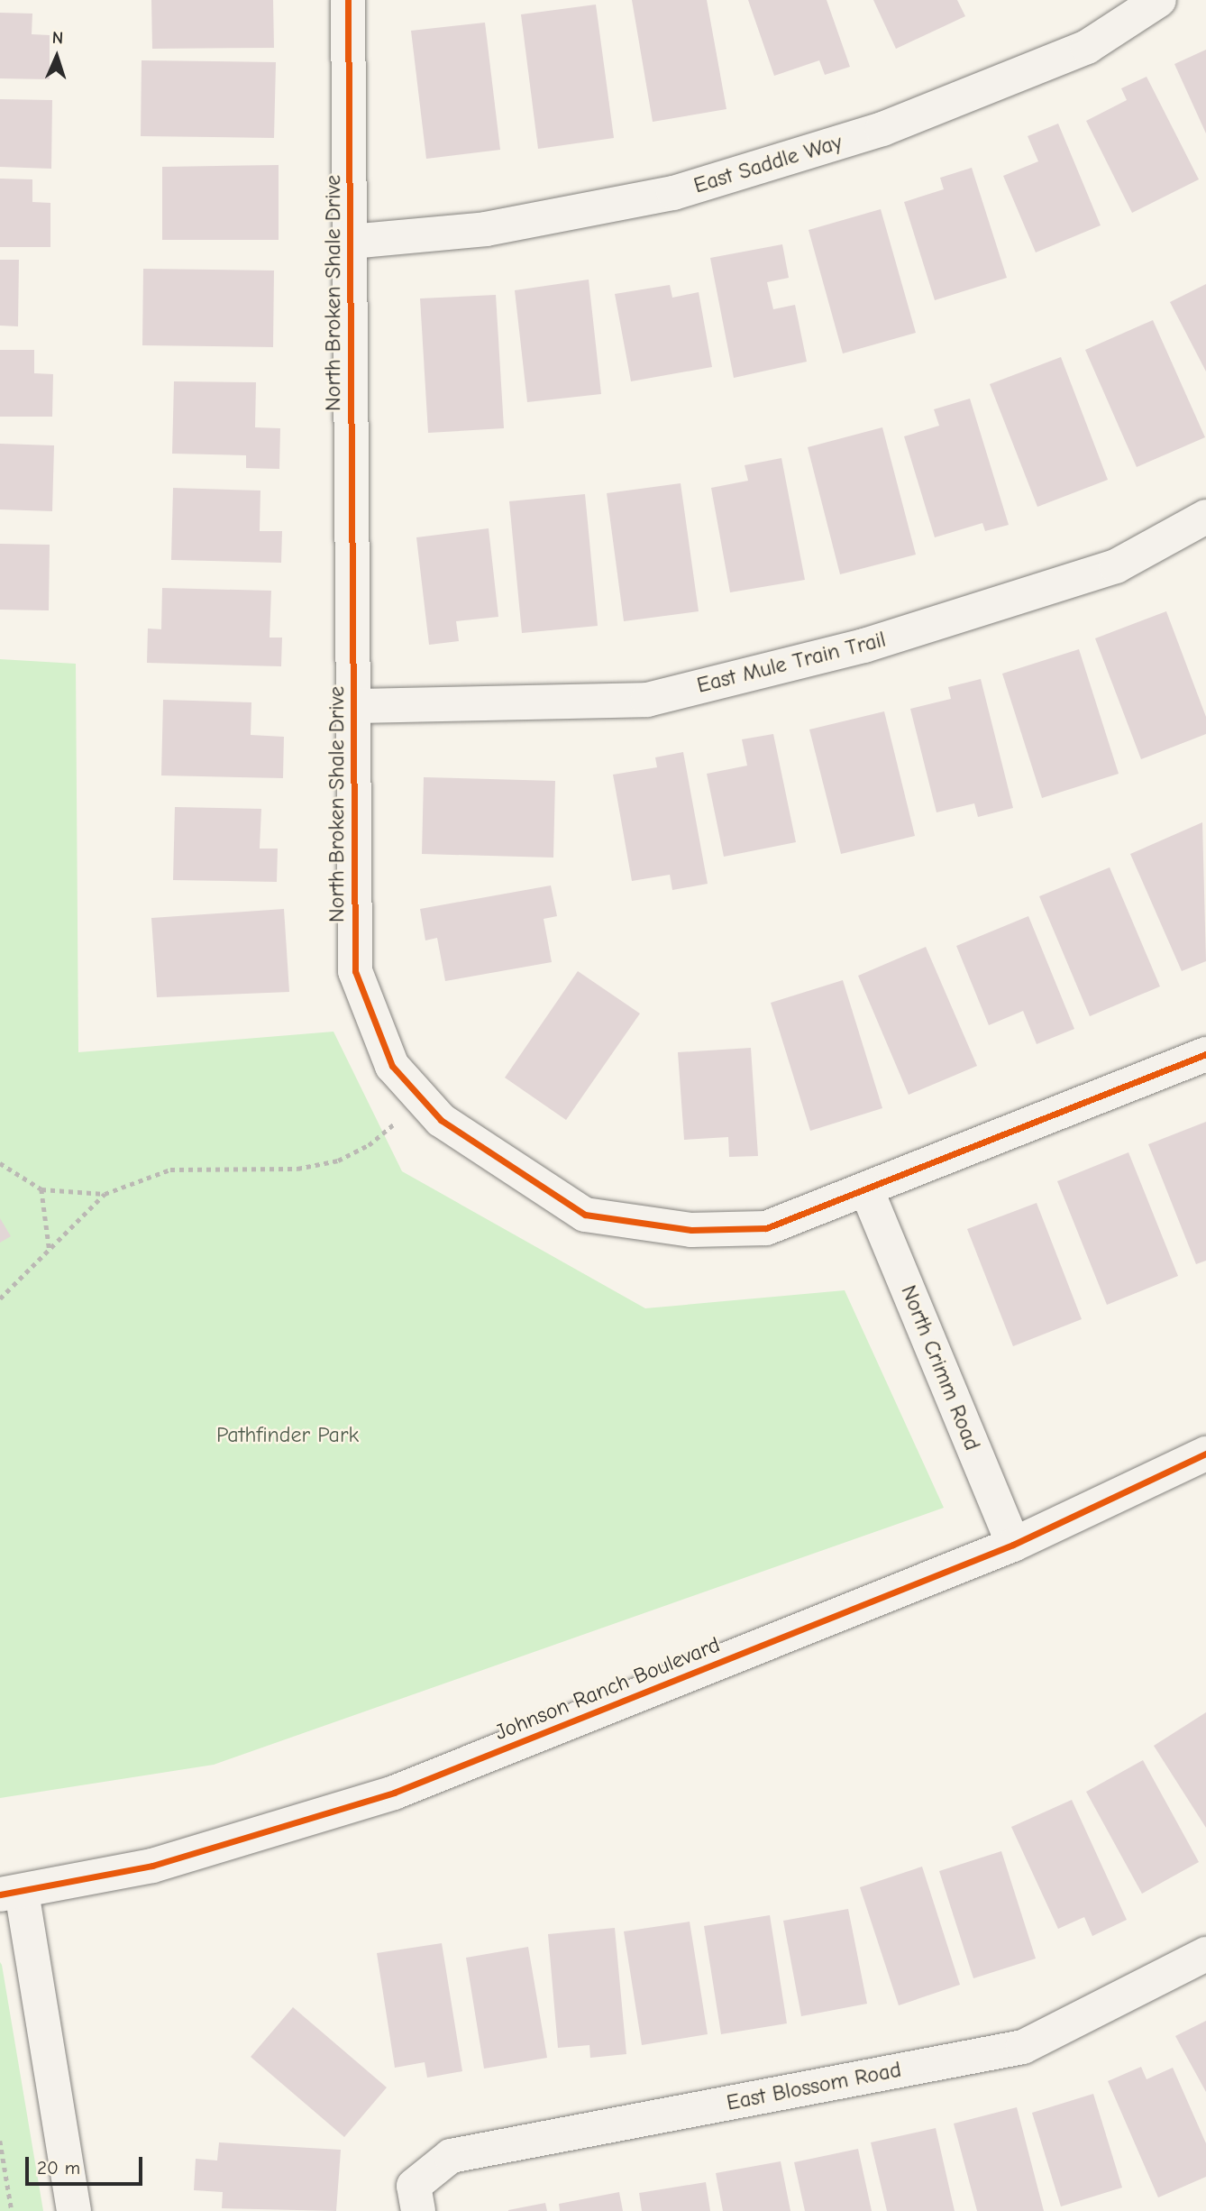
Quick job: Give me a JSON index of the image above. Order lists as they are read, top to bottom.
{
  "streets": {
    "street": [
      "East Saddle Way",
      "North Broken Shale Drive",
      "East Mule Train Trail",
      "North Crimm Road",
      "Johnson Ranch Boulevard",
      "East Blossom Road"
    ]
  },
  "crossings": [
    ["East Saddle Way", "North Broken Shale Drive"],
    ["North Broken Shale Drive", "East Mule Train Trail"],
    ["North Broken Shale Drive", "North Crimm Road"],
    ["North Crimm Road", "Johnson Ranch Boulevard"]
  ],
  "parks": ["Pathfinder Park"],
  "scale_bar": "20 m",
  "north": "top"
}
